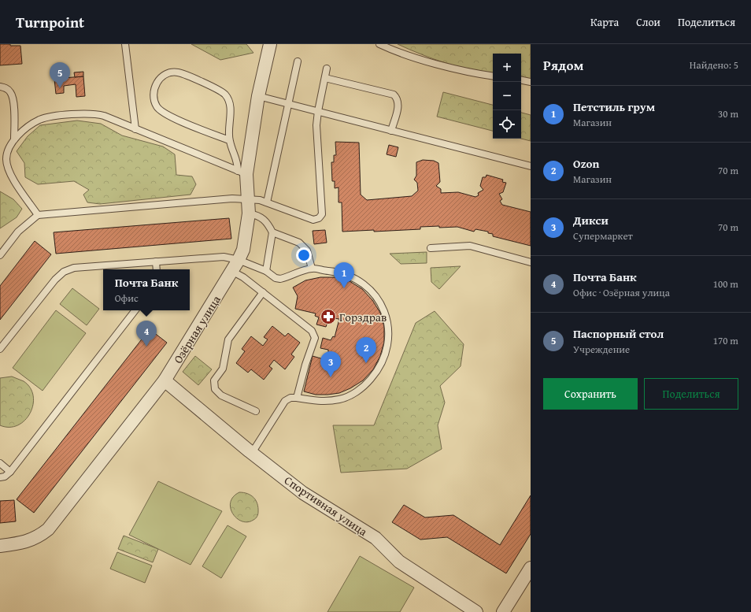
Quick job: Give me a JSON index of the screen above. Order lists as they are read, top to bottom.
{
  "streets": {
    "street": ["Озёрная улица", "Спортивная улица"]
  },
  "crossings": [
    ["Озёрная улица", "Спортивная улица"]
  ],
  "places": {
    "pharmacy": ["Горздрав"]
  },
  "page": {
    "header": "Turnpoint",
    "nav": ["Карта", "Слои", "Поделиться"],
    "heading": ["Рядом", "Найдено: 5"],
    "map_buttons": ["+", "−"],
    "pins": [
      "5",
      "1",
      "4",
      "2",
      "3"
    ],
    "list": [
      {
        "mark": "1",
        "name": "Петстиль грум",
        "note": "Магазин",
        "value": "30 m"
      },
      {
        "mark": "2",
        "name": "Ozon",
        "note": "Магазин",
        "value": "70 m"
      },
      {
        "mark": "3",
        "name": "Дикси",
        "note": "Супермаркет",
        "value": "70 m"
      },
      {
        "mark": "4",
        "name": "Почта Банк",
        "note": "Офис · Озёрная улица",
        "value": "100 m"
      },
      {
        "mark": "5",
        "name": "Паспорный стол",
        "note": "Учреждение",
        "value": "170 m"
      }
    ],
    "popup": ["Почта Банк", "Офис"],
    "buttons": ["Сохранить", "Поделиться"]
  }
}
